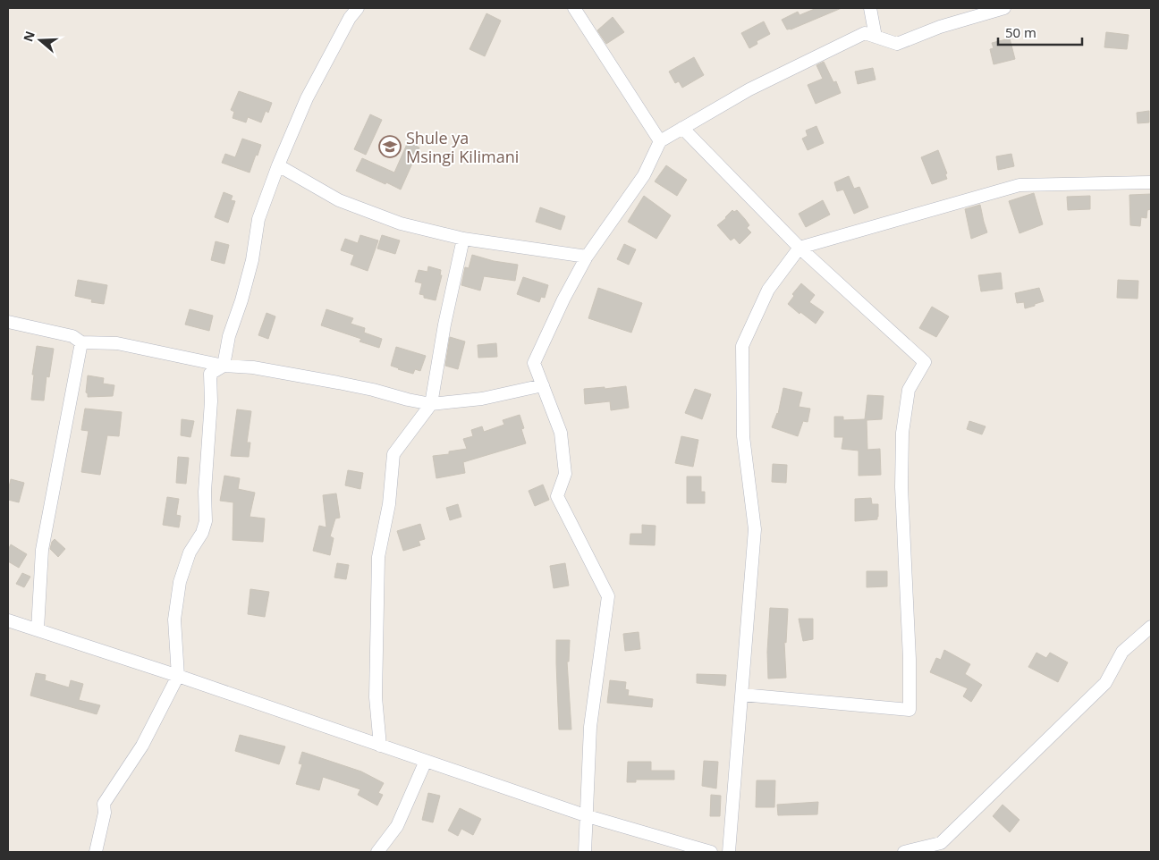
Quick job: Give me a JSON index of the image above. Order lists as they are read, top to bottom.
{
  "places": {
    "school or university": ["Shule ya Msingi Kilimani"]
  },
  "scale_bar": "50 m",
  "north": "left"
}
